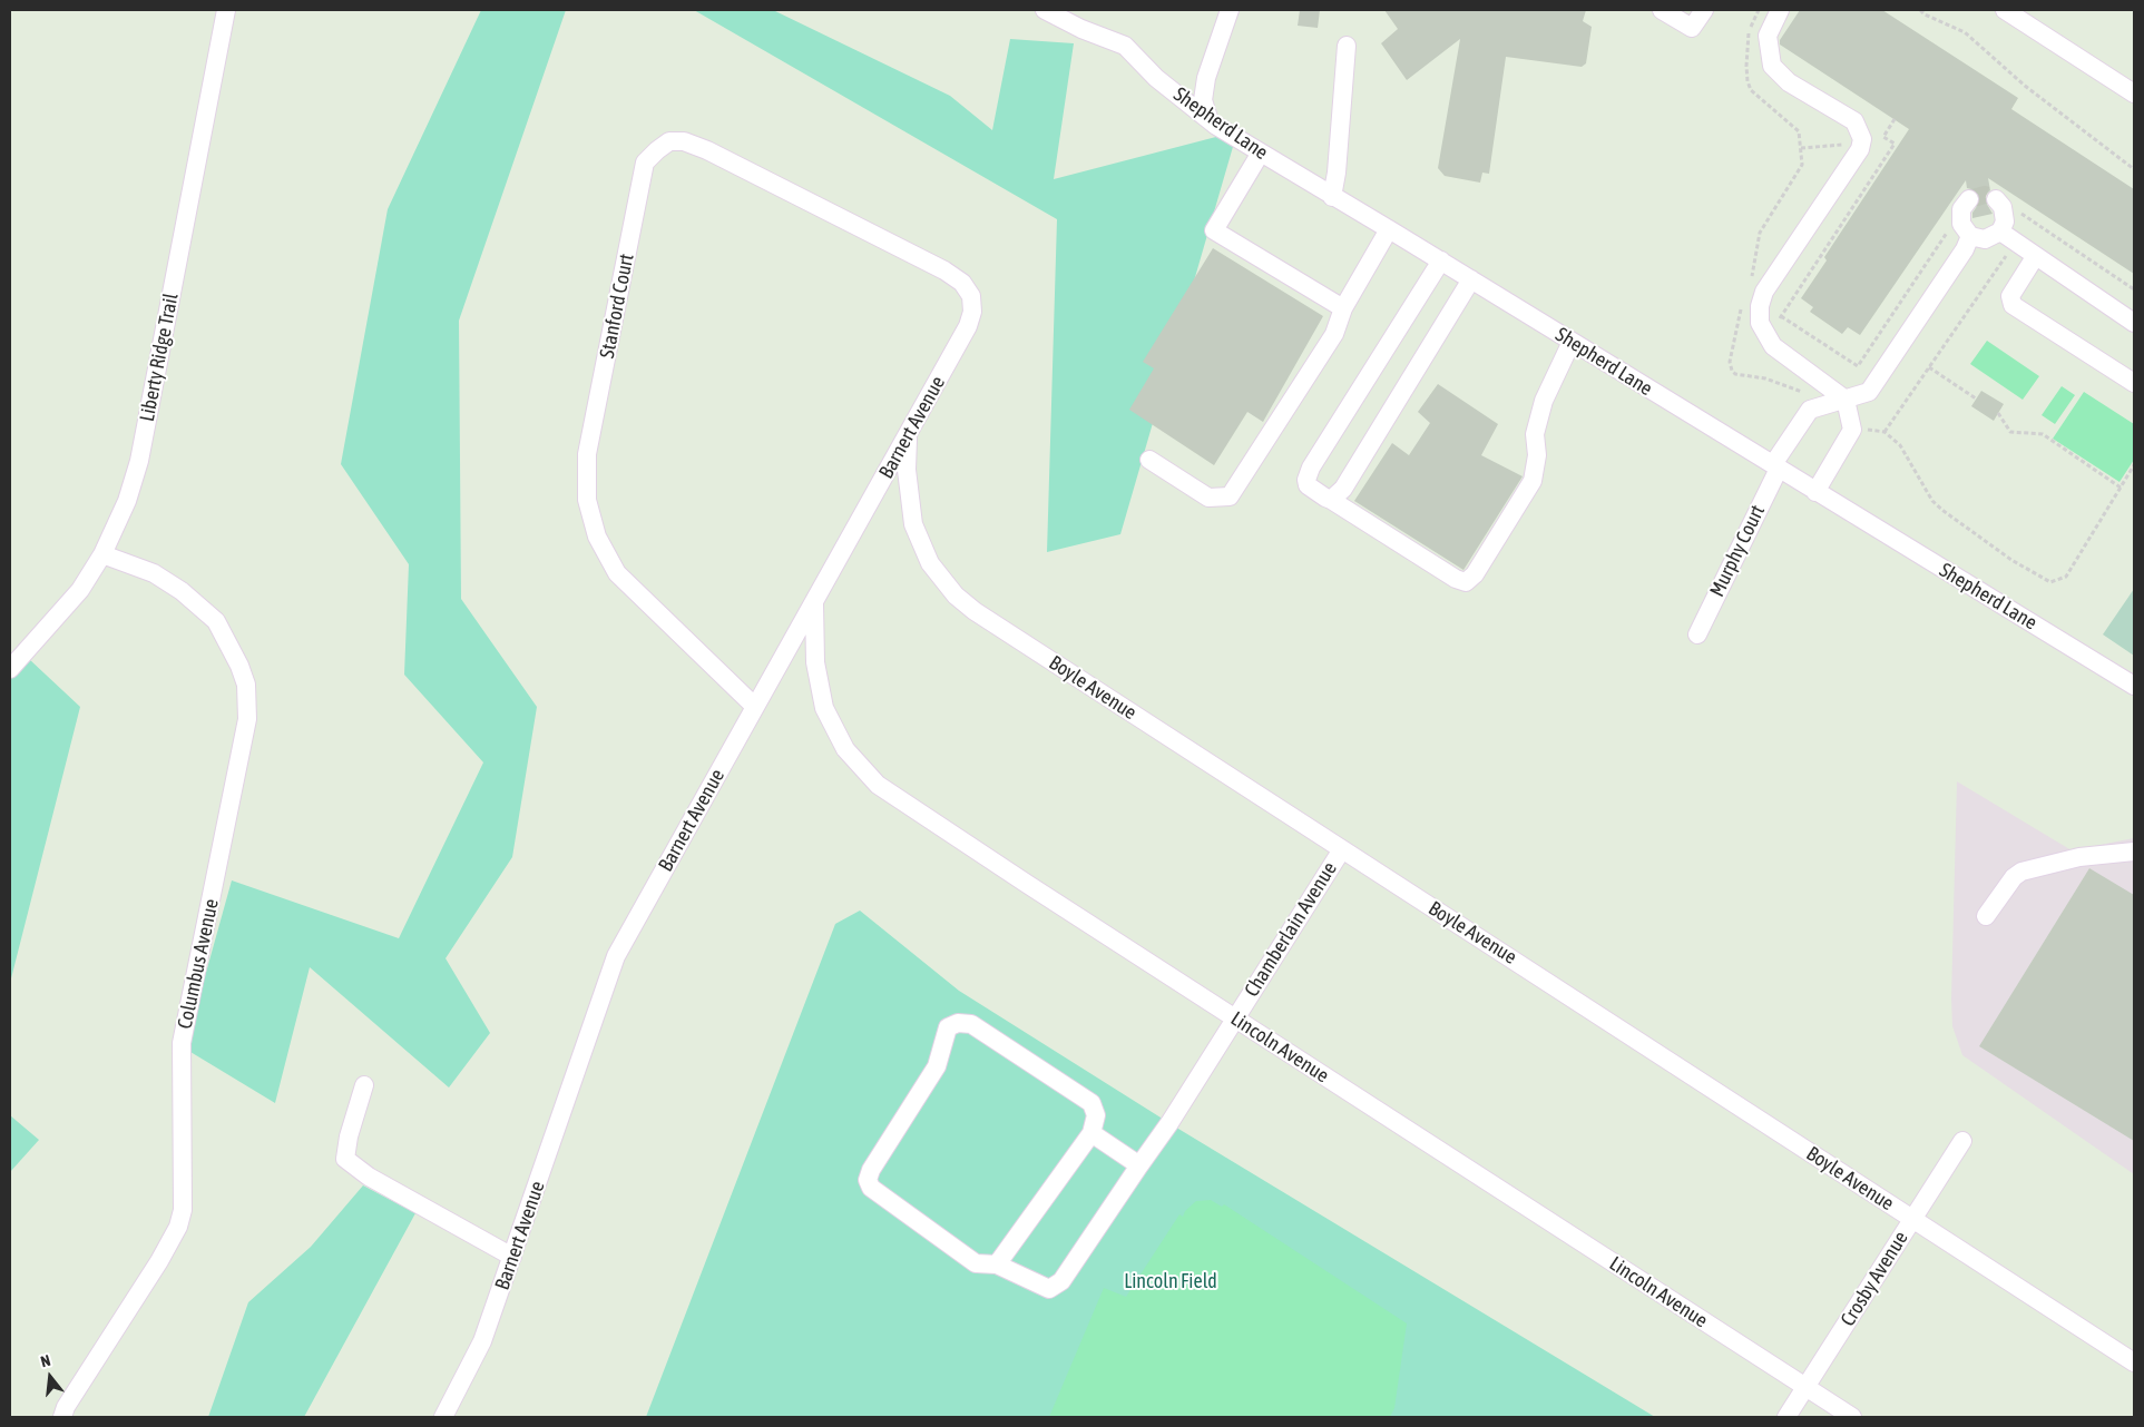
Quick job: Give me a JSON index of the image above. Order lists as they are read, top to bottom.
{
  "streets": {
    "street": [
      "Shepherd Lane",
      "Stanford Court",
      "Liberty Ridge Trail",
      "Barnert Avenue",
      "Murphy Court",
      "Boyle Avenue",
      "Chamberlain Avenue",
      "Columbus Avenue",
      "Lincoln Avenue",
      "Crosby Avenue"
    ]
  },
  "crossings": [
    ["Shepherd Lane", "Murphy Court"],
    ["Stanford Court", "Barnert Avenue"],
    ["Liberty Ridge Trail", "Columbus Avenue"],
    ["Barnert Avenue", "Boyle Avenue"],
    ["Barnert Avenue", "Lincoln Avenue"],
    ["Boyle Avenue", "Chamberlain Avenue"],
    ["Boyle Avenue", "Crosby Avenue"],
    ["Chamberlain Avenue", "Lincoln Avenue"],
    ["Lincoln Avenue", "Crosby Avenue"]
  ],
  "parks": ["Lincoln Field"],
  "north": "top"
}
